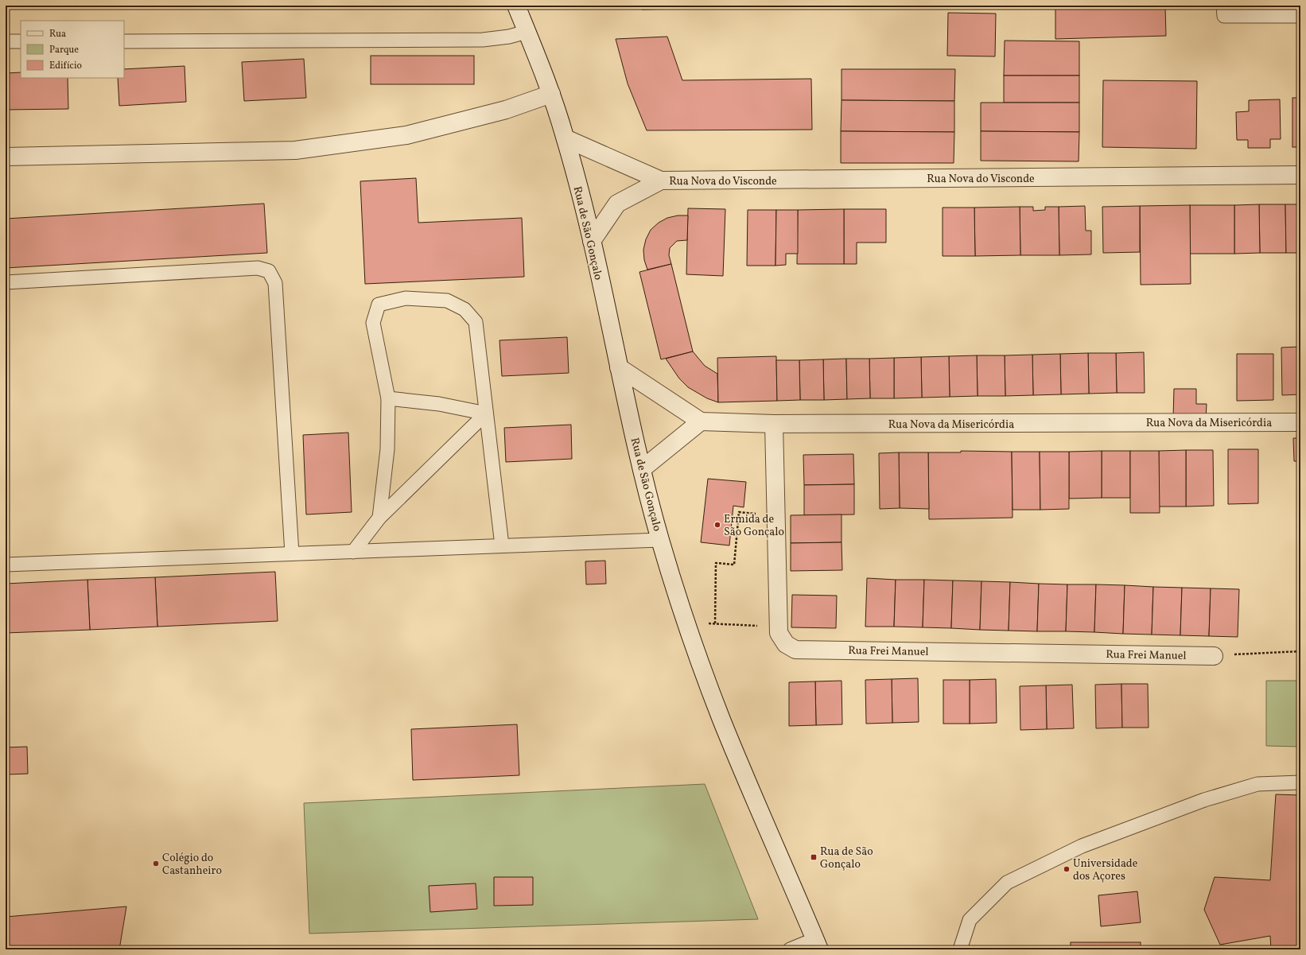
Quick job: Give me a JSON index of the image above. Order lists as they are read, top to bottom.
{
  "streets": {
    "street": [
      "Rua Nova do Visconde",
      "Rua de São Gonçalo",
      "Rua Nova da Misericórdia",
      "Rua Frei Manuel"
    ]
  },
  "crossings": [
    ["Rua Nova do Visconde", "Rua de São Gonçalo"],
    ["Rua Nova da Misericórdia", "Rua Frei Manuel"]
  ],
  "places": {
    "other": ["Ermida de São Gonçalo", "Colégio do Castanheiro", "Universidade dos Açores"],
    "transit": ["Rua de São Gonçalo"]
  },
  "legend": ["Rua", "Parque", "Edifício"]
}
